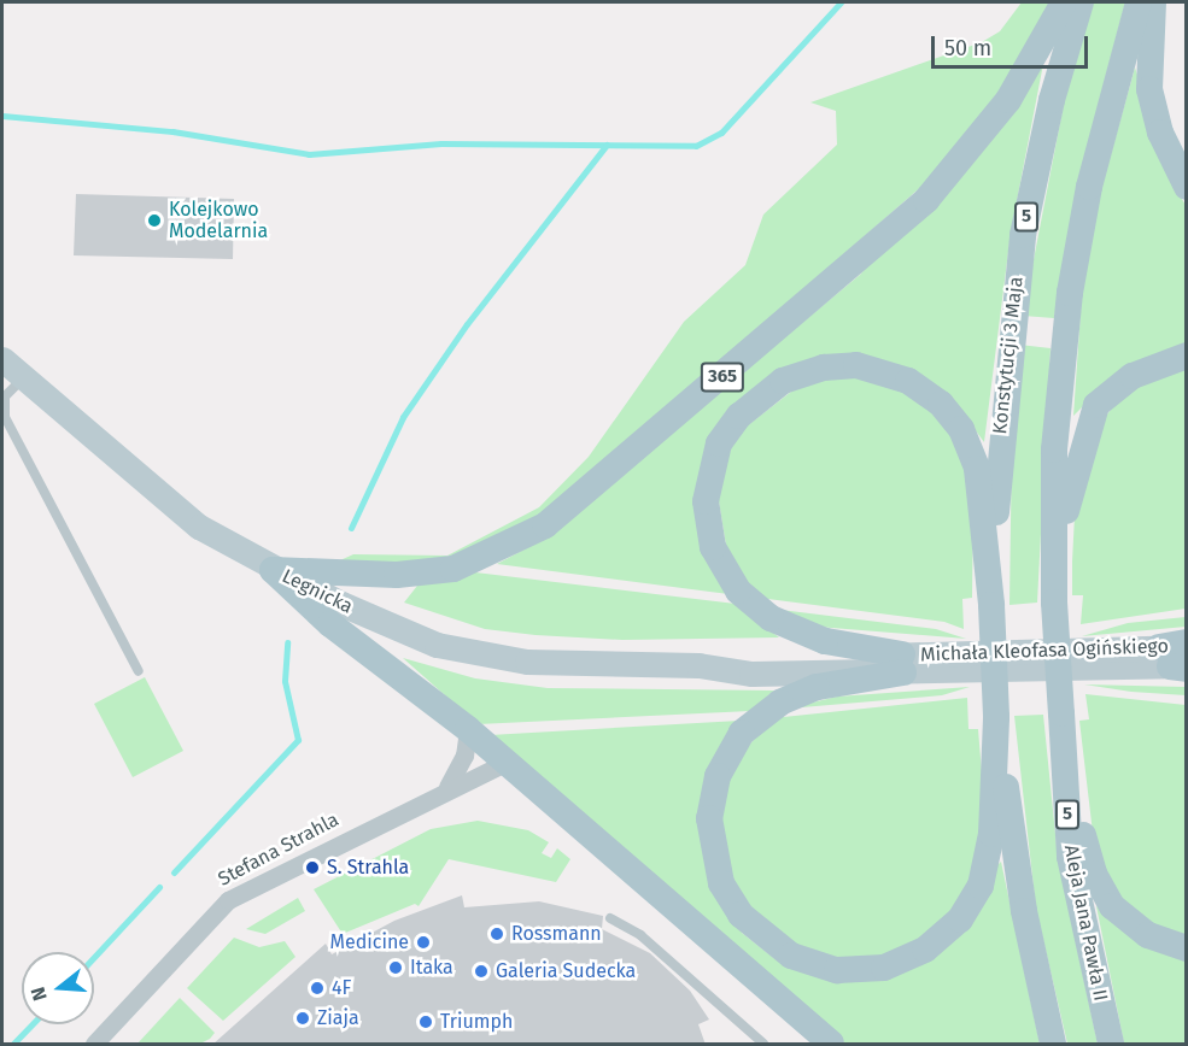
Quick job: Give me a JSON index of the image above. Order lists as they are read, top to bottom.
{
  "streets": {
    "main road": [
      "5",
      "Konstytucji 3 Maja",
      "365",
      "Legnicka",
      "Michała Kleofasa Ogińskiego",
      "Aleja Jana Pawła II"
    ],
    "street": ["Stefana Strahla"]
  },
  "crossings": [
    ["5", "Konstytucji 3 Maja"],
    ["5", "Aleja Jana Pawła II"],
    ["365", "Legnicka"],
    ["Legnicka", "Michała Kleofasa Ogińskiego"]
  ],
  "places": [
    "Kolejkowo Modelarnia",
    "S. Strahla",
    "Rossmann",
    "Medicine",
    "Itaka",
    "Galeria Sudecka",
    "4F",
    "Ziaja",
    "Triumph"
  ],
  "scale_bar": "50 m",
  "north": "left"
}
